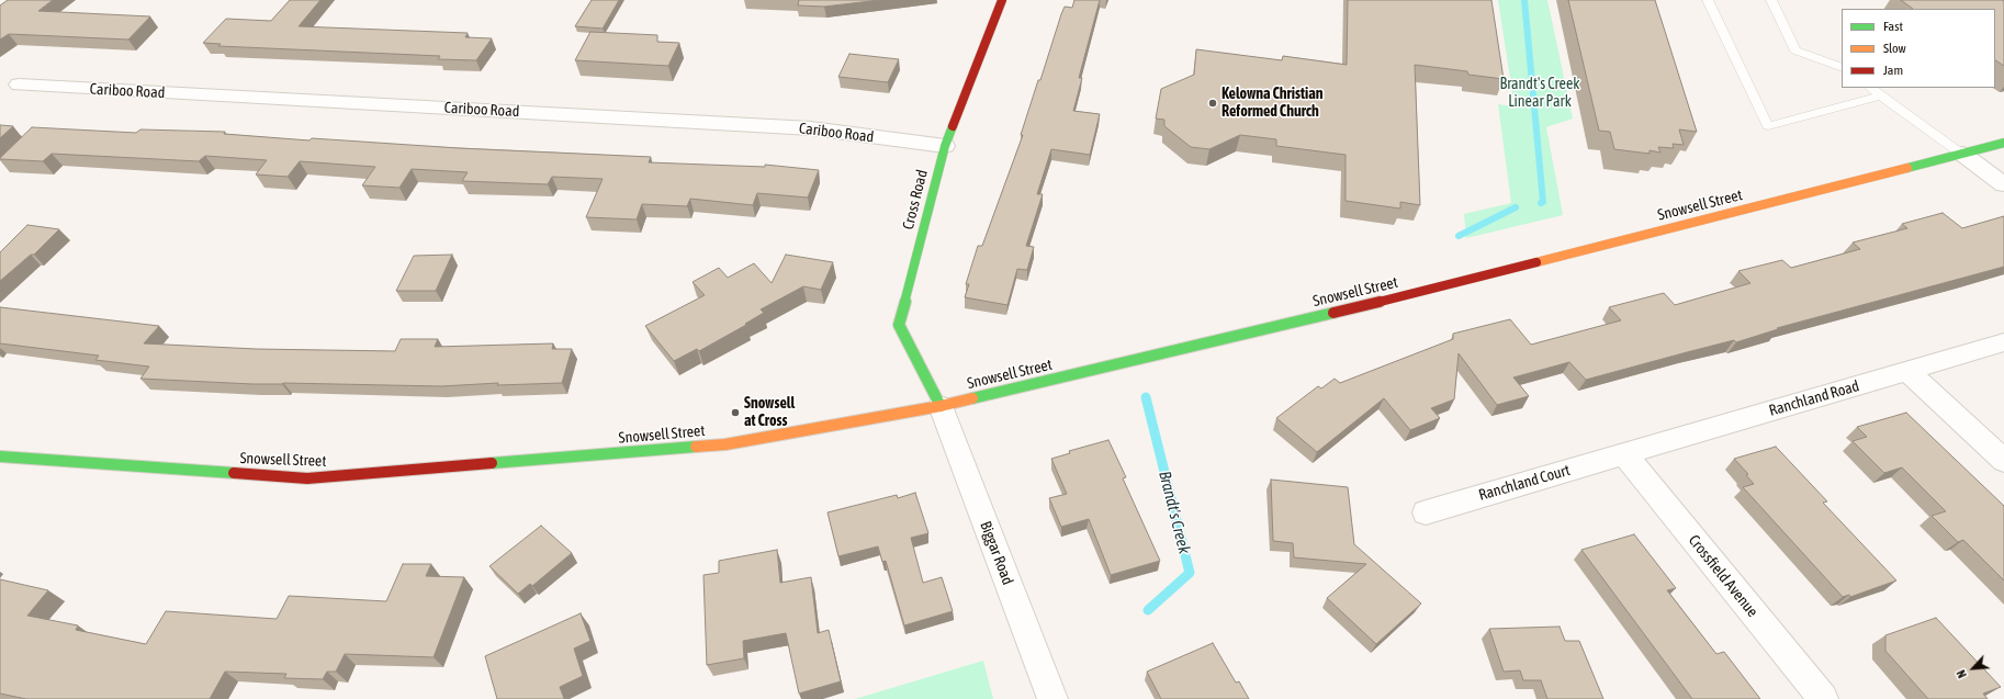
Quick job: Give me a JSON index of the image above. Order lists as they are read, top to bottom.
{
  "streets": {
    "street": [
      "Cariboo Road",
      "Cross Road",
      "Snowsell Street",
      "Ranchland Road",
      "Ranchland Court",
      "Biggar Road",
      "Crossfield Avenue"
    ]
  },
  "crossings": [
    ["Cariboo Road", "Cross Road"],
    ["Cross Road", "Snowsell Street"],
    ["Cross Road", "Biggar Road"],
    ["Snowsell Street", "Biggar Road"],
    ["Ranchland Road", "Ranchland Court"],
    ["Ranchland Road", "Crossfield Avenue"],
    ["Ranchland Court", "Crossfield Avenue"]
  ],
  "water": ["Brandt's Creek"],
  "parks": ["Brandt's Creek Linear Park"],
  "places": ["Kelowna Christian Reformed Church", "Snowsell at Cross"],
  "legend": ["Fast", "Slow", "Jam"],
  "north": "bottom left"
}
